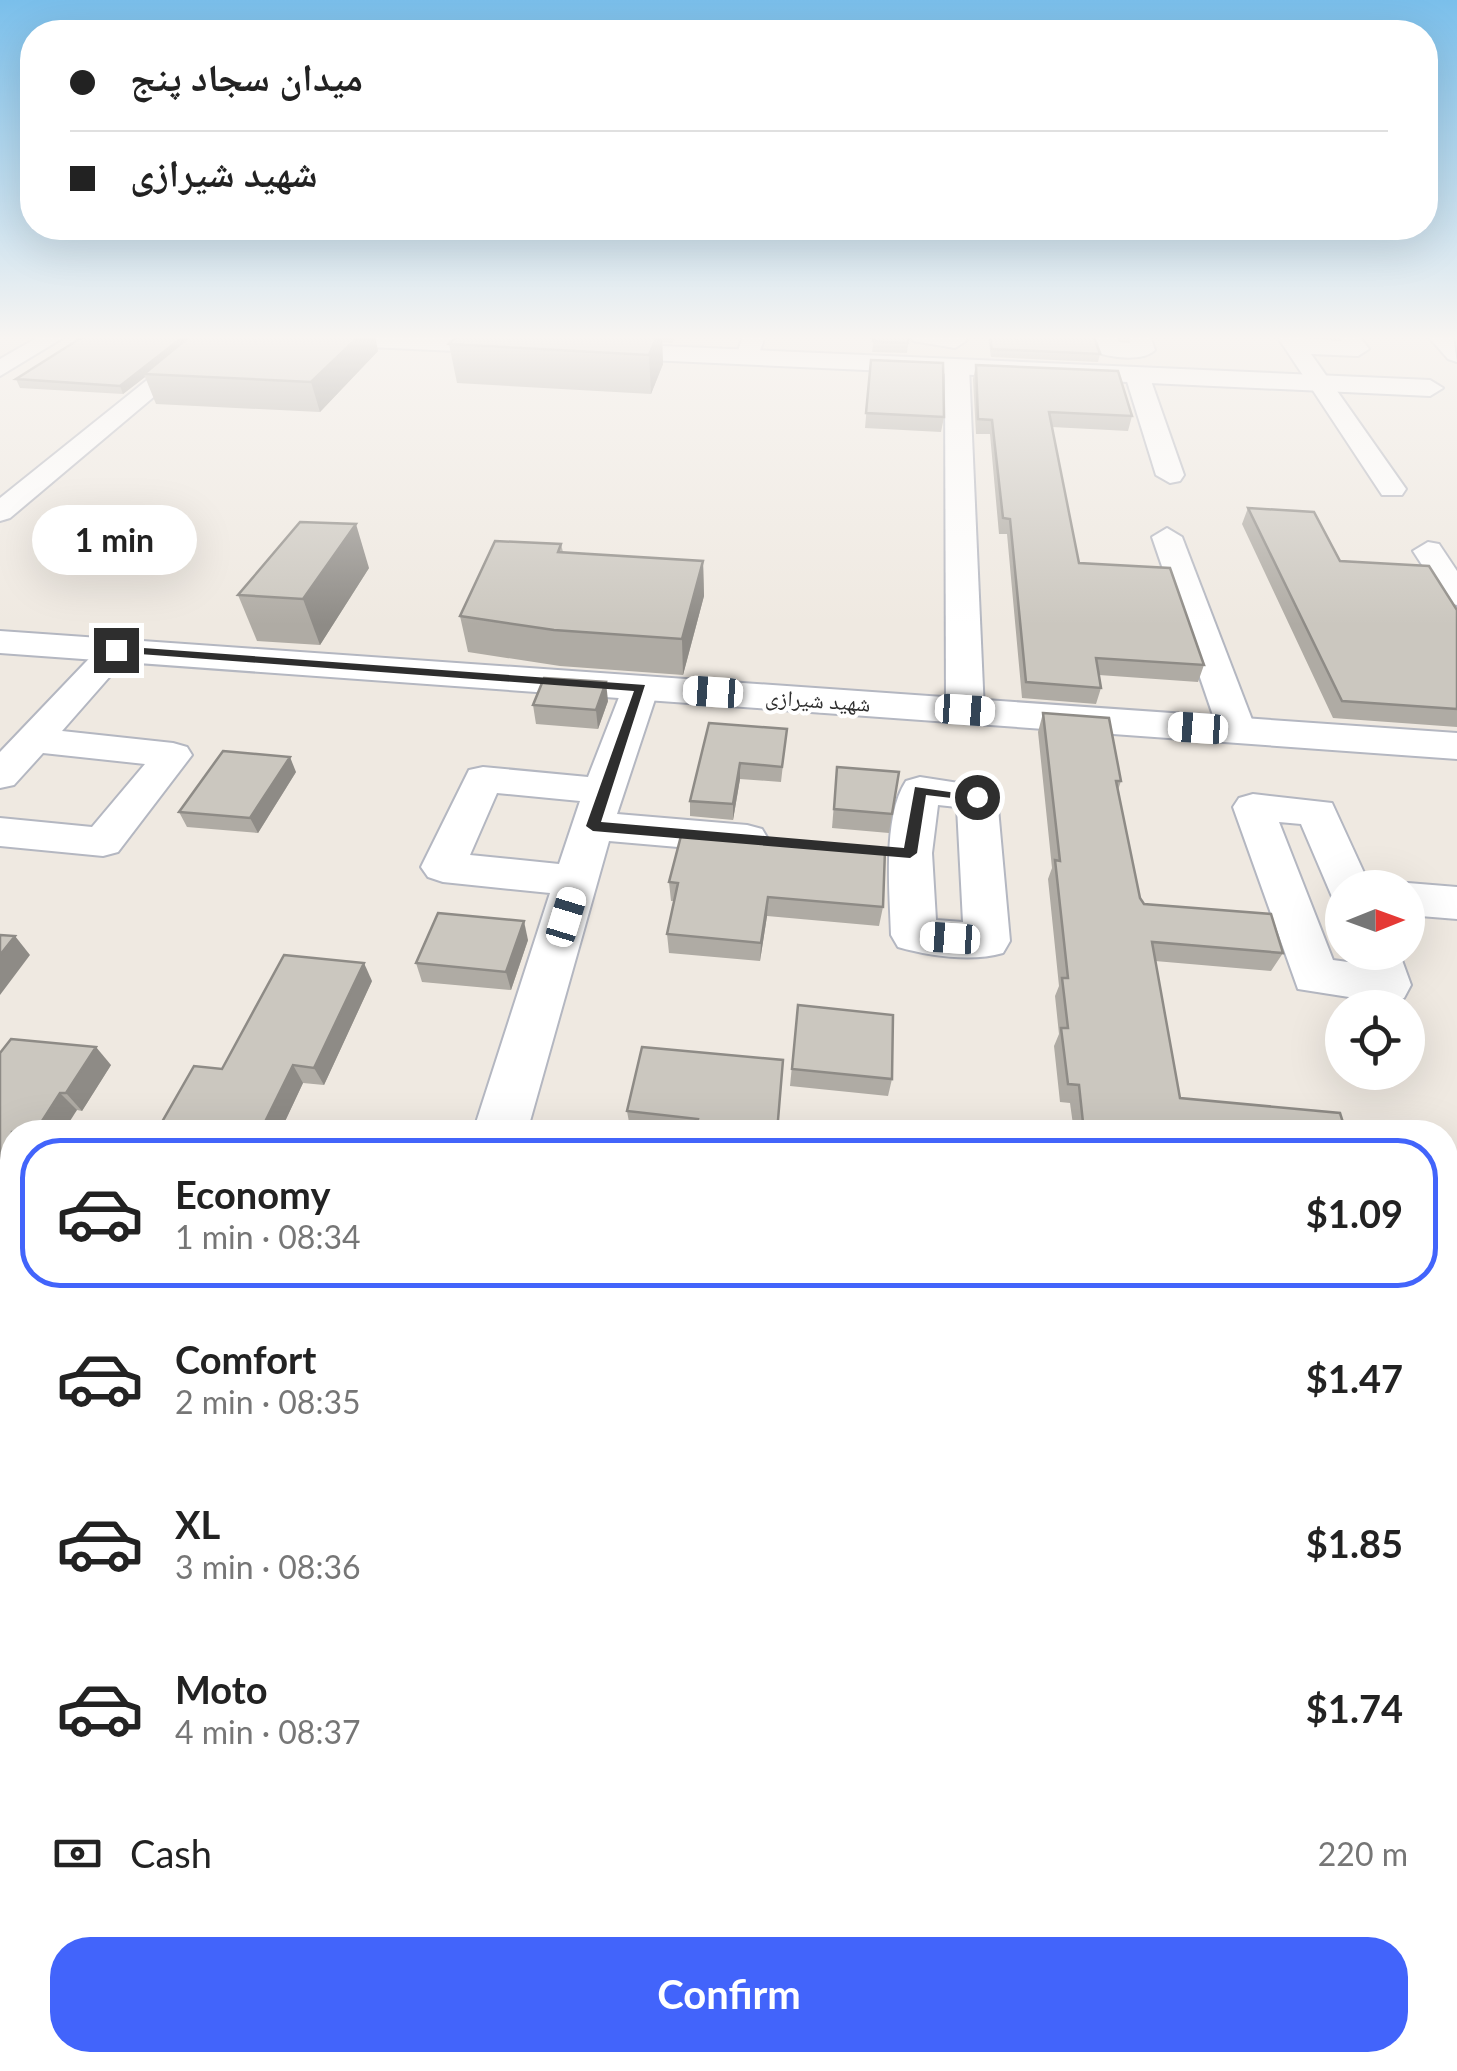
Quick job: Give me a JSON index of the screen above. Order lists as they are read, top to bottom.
{
  "streets": {
    "street": ["شهید شیرازی"]
  },
  "north": "right",
  "page": {
    "banner": ["میدان سجاد پنج", "شهید شیرازی"],
    "bubble": "1 min",
    "list": [
      {
        "name": "Economy",
        "note": "1 min · 08:34",
        "value": "$1.09"
      },
      {
        "name": "Comfort",
        "note": "2 min · 08:35",
        "value": "$1.47"
      },
      {
        "name": "XL",
        "note": "3 min · 08:36",
        "value": "$1.85"
      },
      {
        "name": "Moto",
        "note": "4 min · 08:37",
        "value": "$1.74"
      }
    ],
    "pay": ["Cash", "220 m"],
    "buttons": "Confirm"
  }
}
